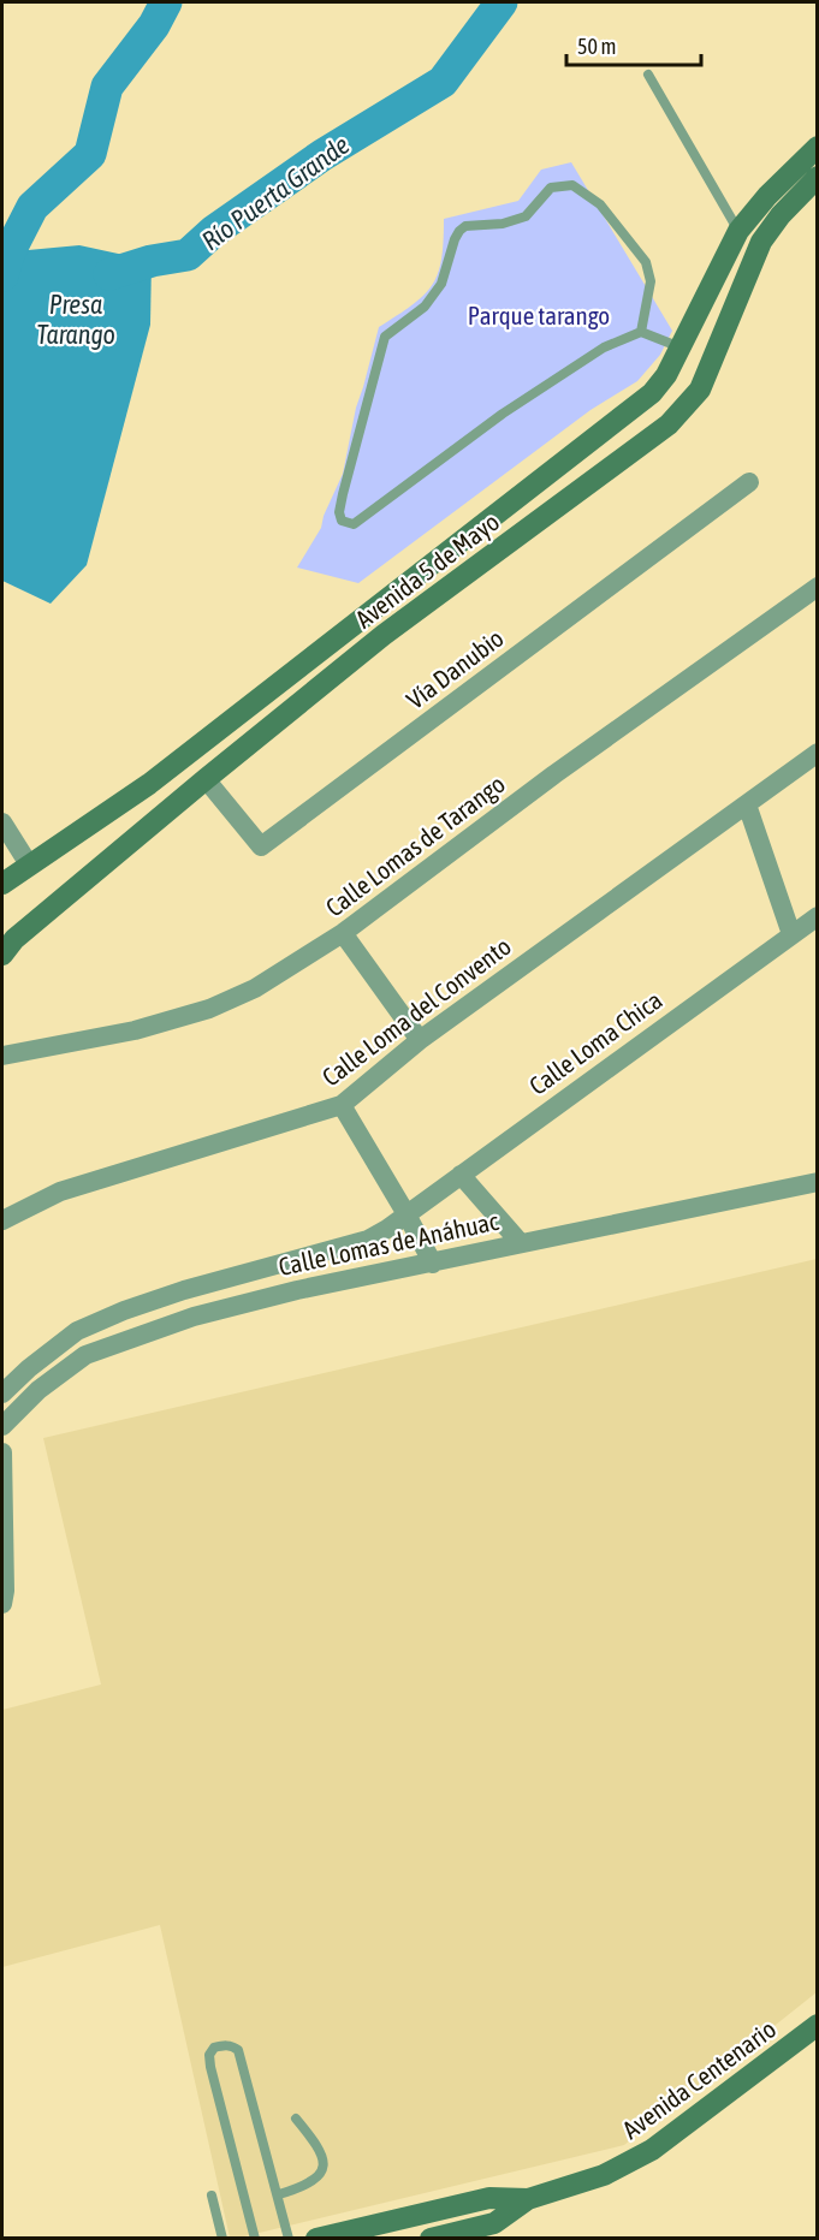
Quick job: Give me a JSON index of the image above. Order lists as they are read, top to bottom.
{
  "streets": {
    "main road": ["Avenida 5 de Mayo", "Avenida Centenario"],
    "street": [
      "Vía Danubio",
      "Calle Lomas de Tarango",
      "Calle Loma del Convento",
      "Calle Loma Chica",
      "Calle Lomas de Anáhuac"
    ]
  },
  "crossings": [
    ["Avenida 5 de Mayo", "Vía Danubio"],
    ["Calle Loma Chica", "Calle Lomas de Anáhuac"]
  ],
  "water": ["Río Puerta Grande", "Presa Tarango"],
  "parks": ["Parque tarango"],
  "scale_bar": "50 m"
}
